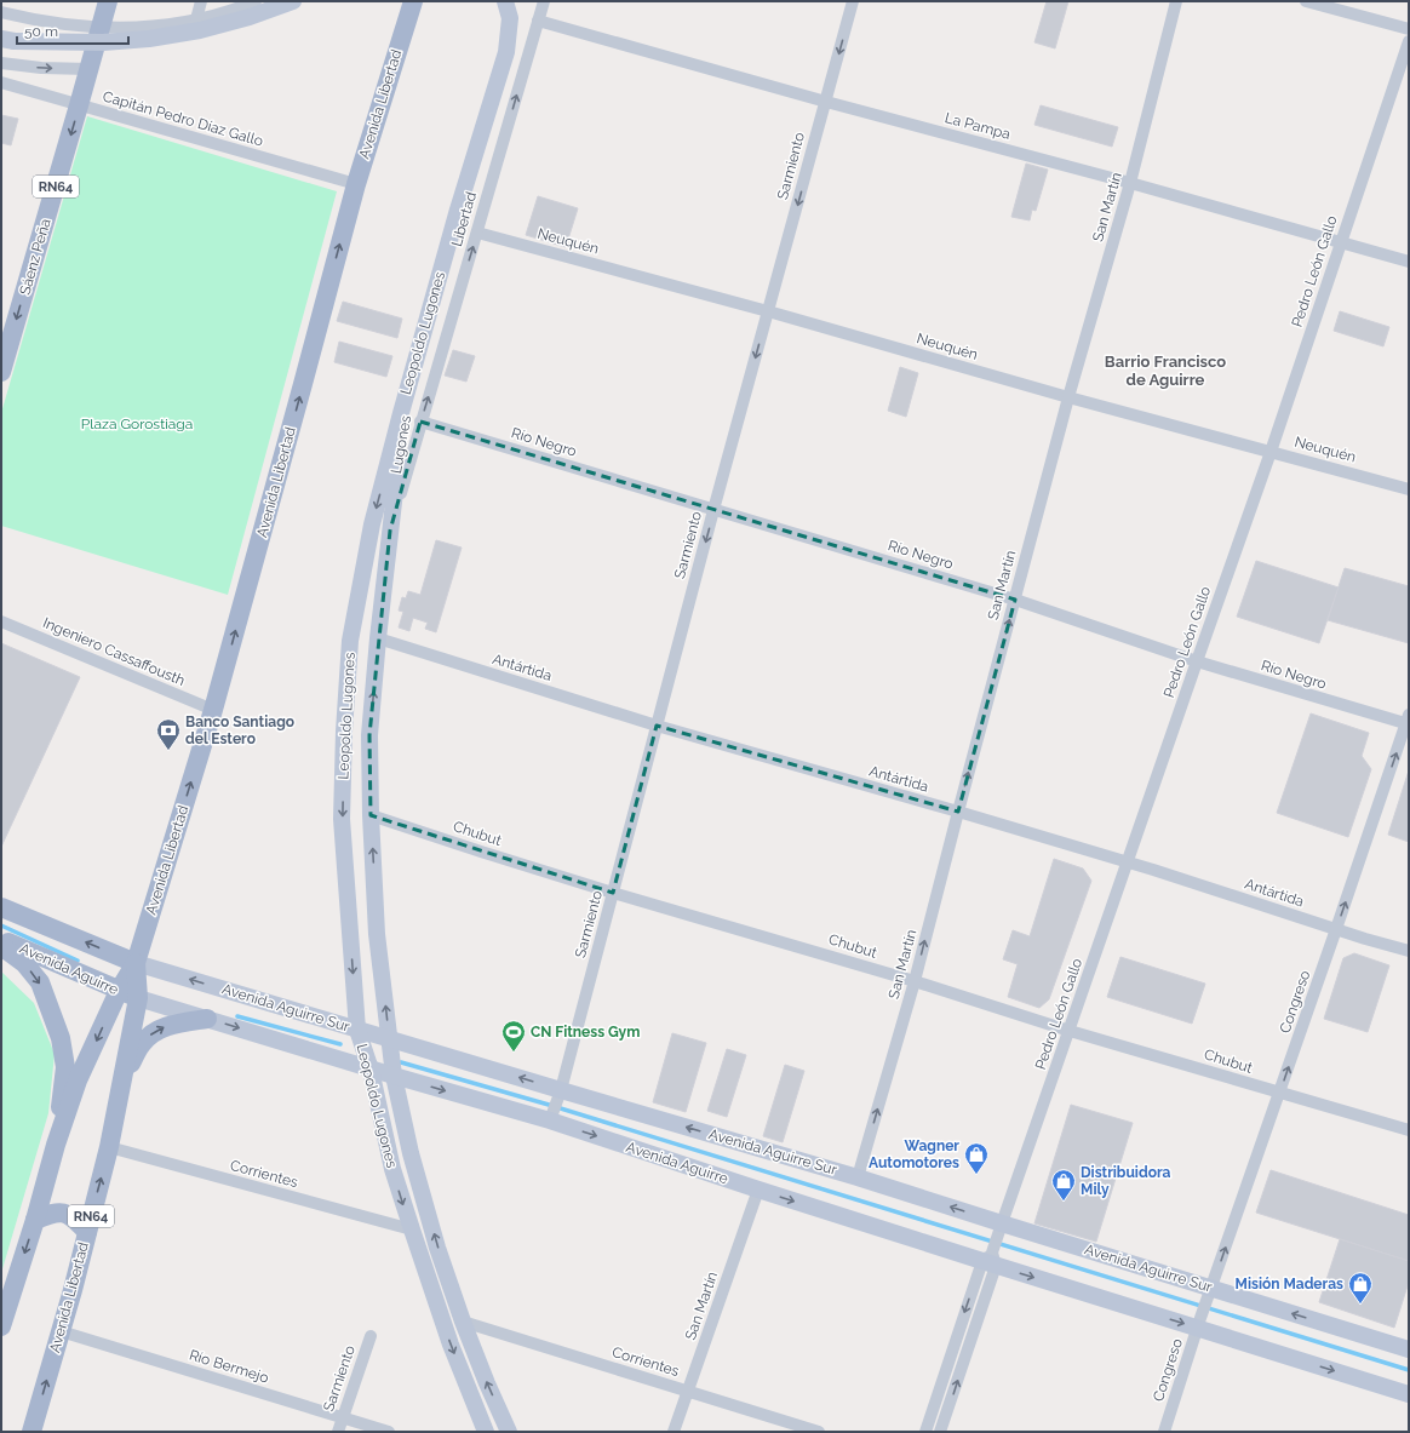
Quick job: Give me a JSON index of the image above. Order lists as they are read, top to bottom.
{
  "streets": {
    "main road": [
      "Avenida Libertad",
      "RN64",
      "Sáenz Peña",
      "Leopoldo Lugones",
      "Lugones",
      "Avenida Aguirre",
      "Avenida Aguirre Sur"
    ],
    "street": [
      "Capitán Pedro Díaz Gallo",
      "La Pampa",
      "Sarmiento",
      "San Martín",
      "Libertad",
      "Neuquén",
      "Pedro León Gallo",
      "Río Negro",
      "Ingeniero Cassaffousth",
      "Antártida",
      "Chubut",
      "Congreso",
      "Corrientes",
      "Río Bermejo"
    ]
  },
  "crossings": [
    ["Avenida Libertad", "Capitán Pedro Díaz Gallo"],
    ["Avenida Libertad", "Ingeniero Cassaffousth"],
    ["Avenida Libertad", "Avenida Aguirre"],
    ["Avenida Libertad", "Avenida Aguirre Sur"],
    ["Avenida Libertad", "Corrientes"],
    ["Avenida Libertad", "Río Bermejo"],
    ["Capitán Pedro Díaz Gallo", "Sáenz Peña"],
    ["La Pampa", "Sarmiento"],
    ["La Pampa", "San Martín"],
    ["La Pampa", "Libertad"],
    ["La Pampa", "Pedro León Gallo"],
    ["Sarmiento", "Neuquén"],
    ["Sarmiento", "Río Negro"],
    ["Sarmiento", "Antártida"],
    ["Sarmiento", "Chubut"],
    ["Sarmiento", "Avenida Aguirre"],
    ["Sarmiento", "Avenida Aguirre Sur"],
    ["Sarmiento", "Río Bermejo"],
    ["San Martín", "Neuquén"],
    ["San Martín", "Río Negro"],
    ["San Martín", "Antártida"],
    ["San Martín", "Chubut"],
    ["San Martín", "Avenida Aguirre"],
    ["San Martín", "Avenida Aguirre Sur"],
    ["San Martín", "Corrientes"],
    ["Libertad", "Neuquén"],
    ["Libertad", "Leopoldo Lugones"],
    ["Libertad", "Río Negro"],
    ["Libertad", "Lugones"],
    ["Neuquén", "Pedro León Gallo"],
    ["Pedro León Gallo", "Río Negro"],
    ["Pedro León Gallo", "Antártida"],
    ["Pedro León Gallo", "Chubut"],
    ["Pedro León Gallo", "Avenida Aguirre"],
    ["Pedro León Gallo", "Avenida Aguirre Sur"],
    ["Leopoldo Lugones", "Lugones"],
    ["Leopoldo Lugones", "Antártida"],
    ["Leopoldo Lugones", "Chubut"],
    ["Leopoldo Lugones", "Avenida Aguirre"],
    ["Leopoldo Lugones", "Avenida Aguirre Sur"],
    ["Leopoldo Lugones", "Corrientes"],
    ["Río Negro", "Congreso"],
    ["Antártida", "Congreso"],
    ["Chubut", "Congreso"],
    ["Avenida Aguirre", "Avenida Aguirre Sur"],
    ["Congreso", "Avenida Aguirre Sur"]
  ],
  "one_way": [
    "Sarmiento",
    "San Martín",
    "Libertad",
    "Sáenz Peña",
    "Congreso"
  ],
  "districts": ["Barrio Francisco de Aguirre"],
  "parks": ["Plaza Gorostiaga"],
  "places": {
    "bank": ["Banco Santiago del Estero"],
    "sports": ["CN Fitness Gym"],
    "shop": ["Wagner Automotores", "Distribuidora Mily", "Misión Maderas"]
  },
  "scale_bar": "50 m"
}
